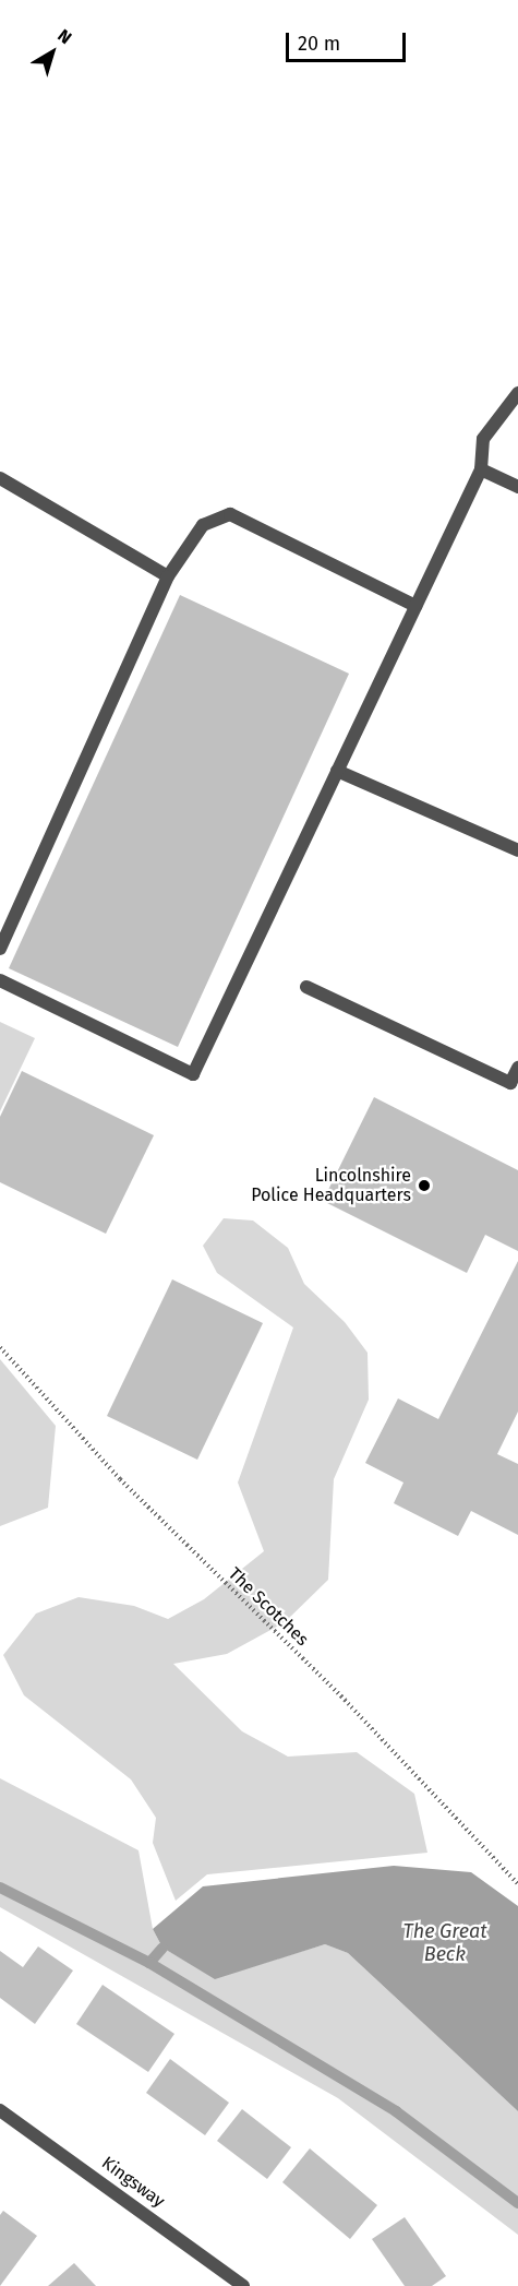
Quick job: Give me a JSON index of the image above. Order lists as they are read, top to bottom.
{
  "streets": {
    "street": ["Kingsway"],
    "path": ["The Scotches"]
  },
  "water": ["The Great Beck"],
  "places": ["Lincolnshire Police Headquarters"],
  "scale_bar": "20 m",
  "north": "top right"
}
